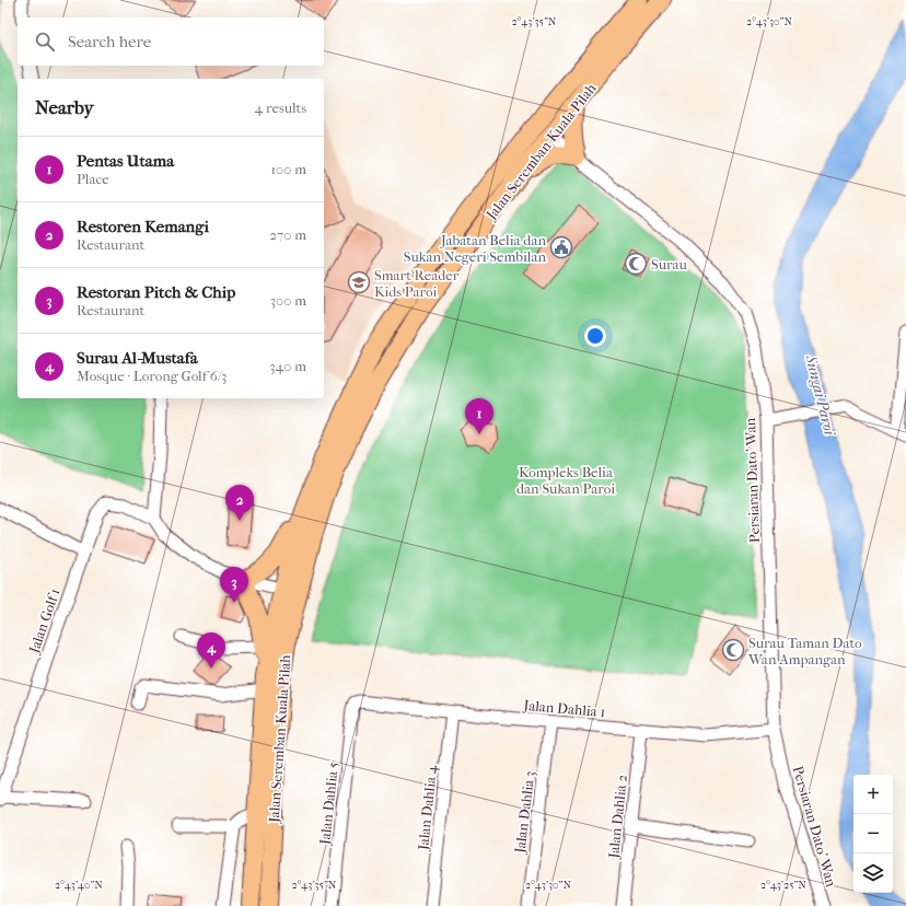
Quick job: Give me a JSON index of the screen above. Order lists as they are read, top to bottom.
{
  "streets": {
    "highway": ["Jalan Seremban-Kuala Pilah"],
    "street": [
      "Persiaran Dato' Wan",
      "Jalan Golf 1",
      "Jalan Dahlia 1",
      "Jalan Dahlia 5",
      "Jalan Dahlia 4",
      "Jalan Dahlia 3",
      "Jalan Dahlia 2"
    ]
  },
  "crossings": [
    ["Jalan Seremban-Kuala Pilah", "Persiaran Dato' Wan"],
    ["Persiaran Dato' Wan", "Jalan Dahlia 1"],
    ["Jalan Dahlia 1", "Jalan Dahlia 5"],
    ["Jalan Dahlia 1", "Jalan Dahlia 4"],
    ["Jalan Dahlia 1", "Jalan Dahlia 3"],
    ["Jalan Dahlia 1", "Jalan Dahlia 2"]
  ],
  "water": ["Sungai Paroi"],
  "parks": ["Kompleks Belia dan Sukan Paroi"],
  "places": {
    "public building": ["Jabatan Belia dan Sukan Negeri Sembilan"],
    "mosque": ["Surau", "Surau Taman Dato Wan Ampangan"],
    "school or university": ["Smart Reader Kids Paroi"]
  },
  "page": {
    "search": "Search here",
    "heading": ["Nearby", "4 results"],
    "list": [
      {
        "mark": "1",
        "name": "Pentas Utama",
        "note": "Place",
        "value": "100 m"
      },
      {
        "mark": "2",
        "name": "Restoren Kemangi",
        "note": "Restaurant",
        "value": "270 m"
      },
      {
        "mark": "3",
        "name": "Restoran Pitch & Chip",
        "note": "Restaurant",
        "value": "300 m"
      },
      {
        "mark": "4",
        "name": "Surau Al-Mustafa",
        "note": "Mosque · Lorong Golf 6/3",
        "value": "340 m"
      }
    ],
    "pins": [
      "1",
      "2",
      "3",
      "4"
    ],
    "map_buttons": ["+", "−"]
  },
  "coordinates": [
    "2°43'35\"N",
    "2°43'30\"N",
    "2°43'40\"N",
    "2°43'25\"N"
  ]
}
